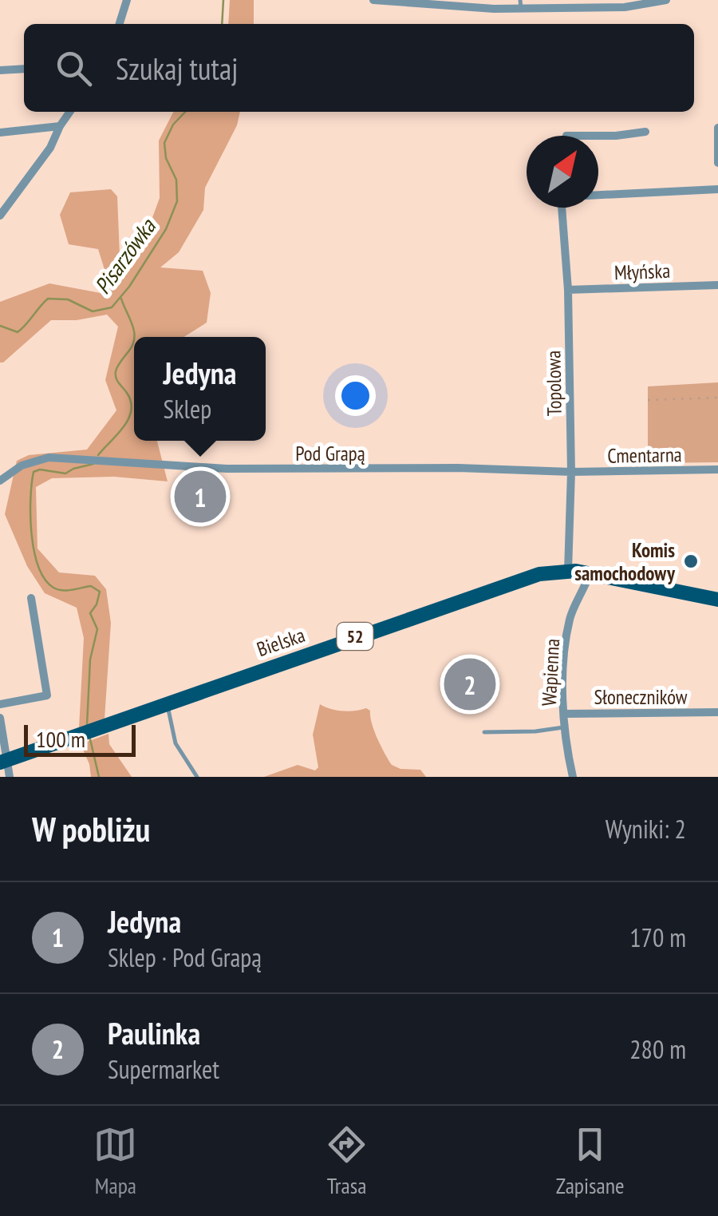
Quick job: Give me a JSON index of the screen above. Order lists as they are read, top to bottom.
{
  "streets": {
    "main road": ["52", "Bielska"],
    "street": [
      "Młyńska",
      "Topolowa",
      "Pod Grapą",
      "Cmentarna",
      "Wapienna",
      "Słoneczników"
    ]
  },
  "crossings": [
    ["Młyńska", "Topolowa"],
    ["Topolowa", "Pod Grapą"],
    ["Topolowa", "Cmentarna"],
    ["Topolowa", "Bielska"],
    ["Pod Grapą", "Cmentarna"],
    ["Bielska", "Wapienna"],
    ["Wapienna", "Słoneczników"]
  ],
  "water": ["Pisarzówka"],
  "places": ["Komis samochodowy"],
  "scale_bar": "100 m",
  "north": "top right",
  "page": {
    "search": "Szukaj tutaj",
    "popup": ["Jedyna", "Sklep"],
    "pins": ["1", "2"],
    "scale": "100 m",
    "heading": ["W pobliżu", "Wyniki: 2"],
    "list": [
      {
        "mark": "1",
        "name": "Jedyna",
        "note": "Sklep · Pod Grapą",
        "value": "170 m"
      },
      {
        "mark": "2",
        "name": "Paulinka",
        "note": "Supermarket",
        "value": "280 m"
      }
    ],
    "nav": ["Mapa", "Trasa", "Zapisane"]
  }
}
